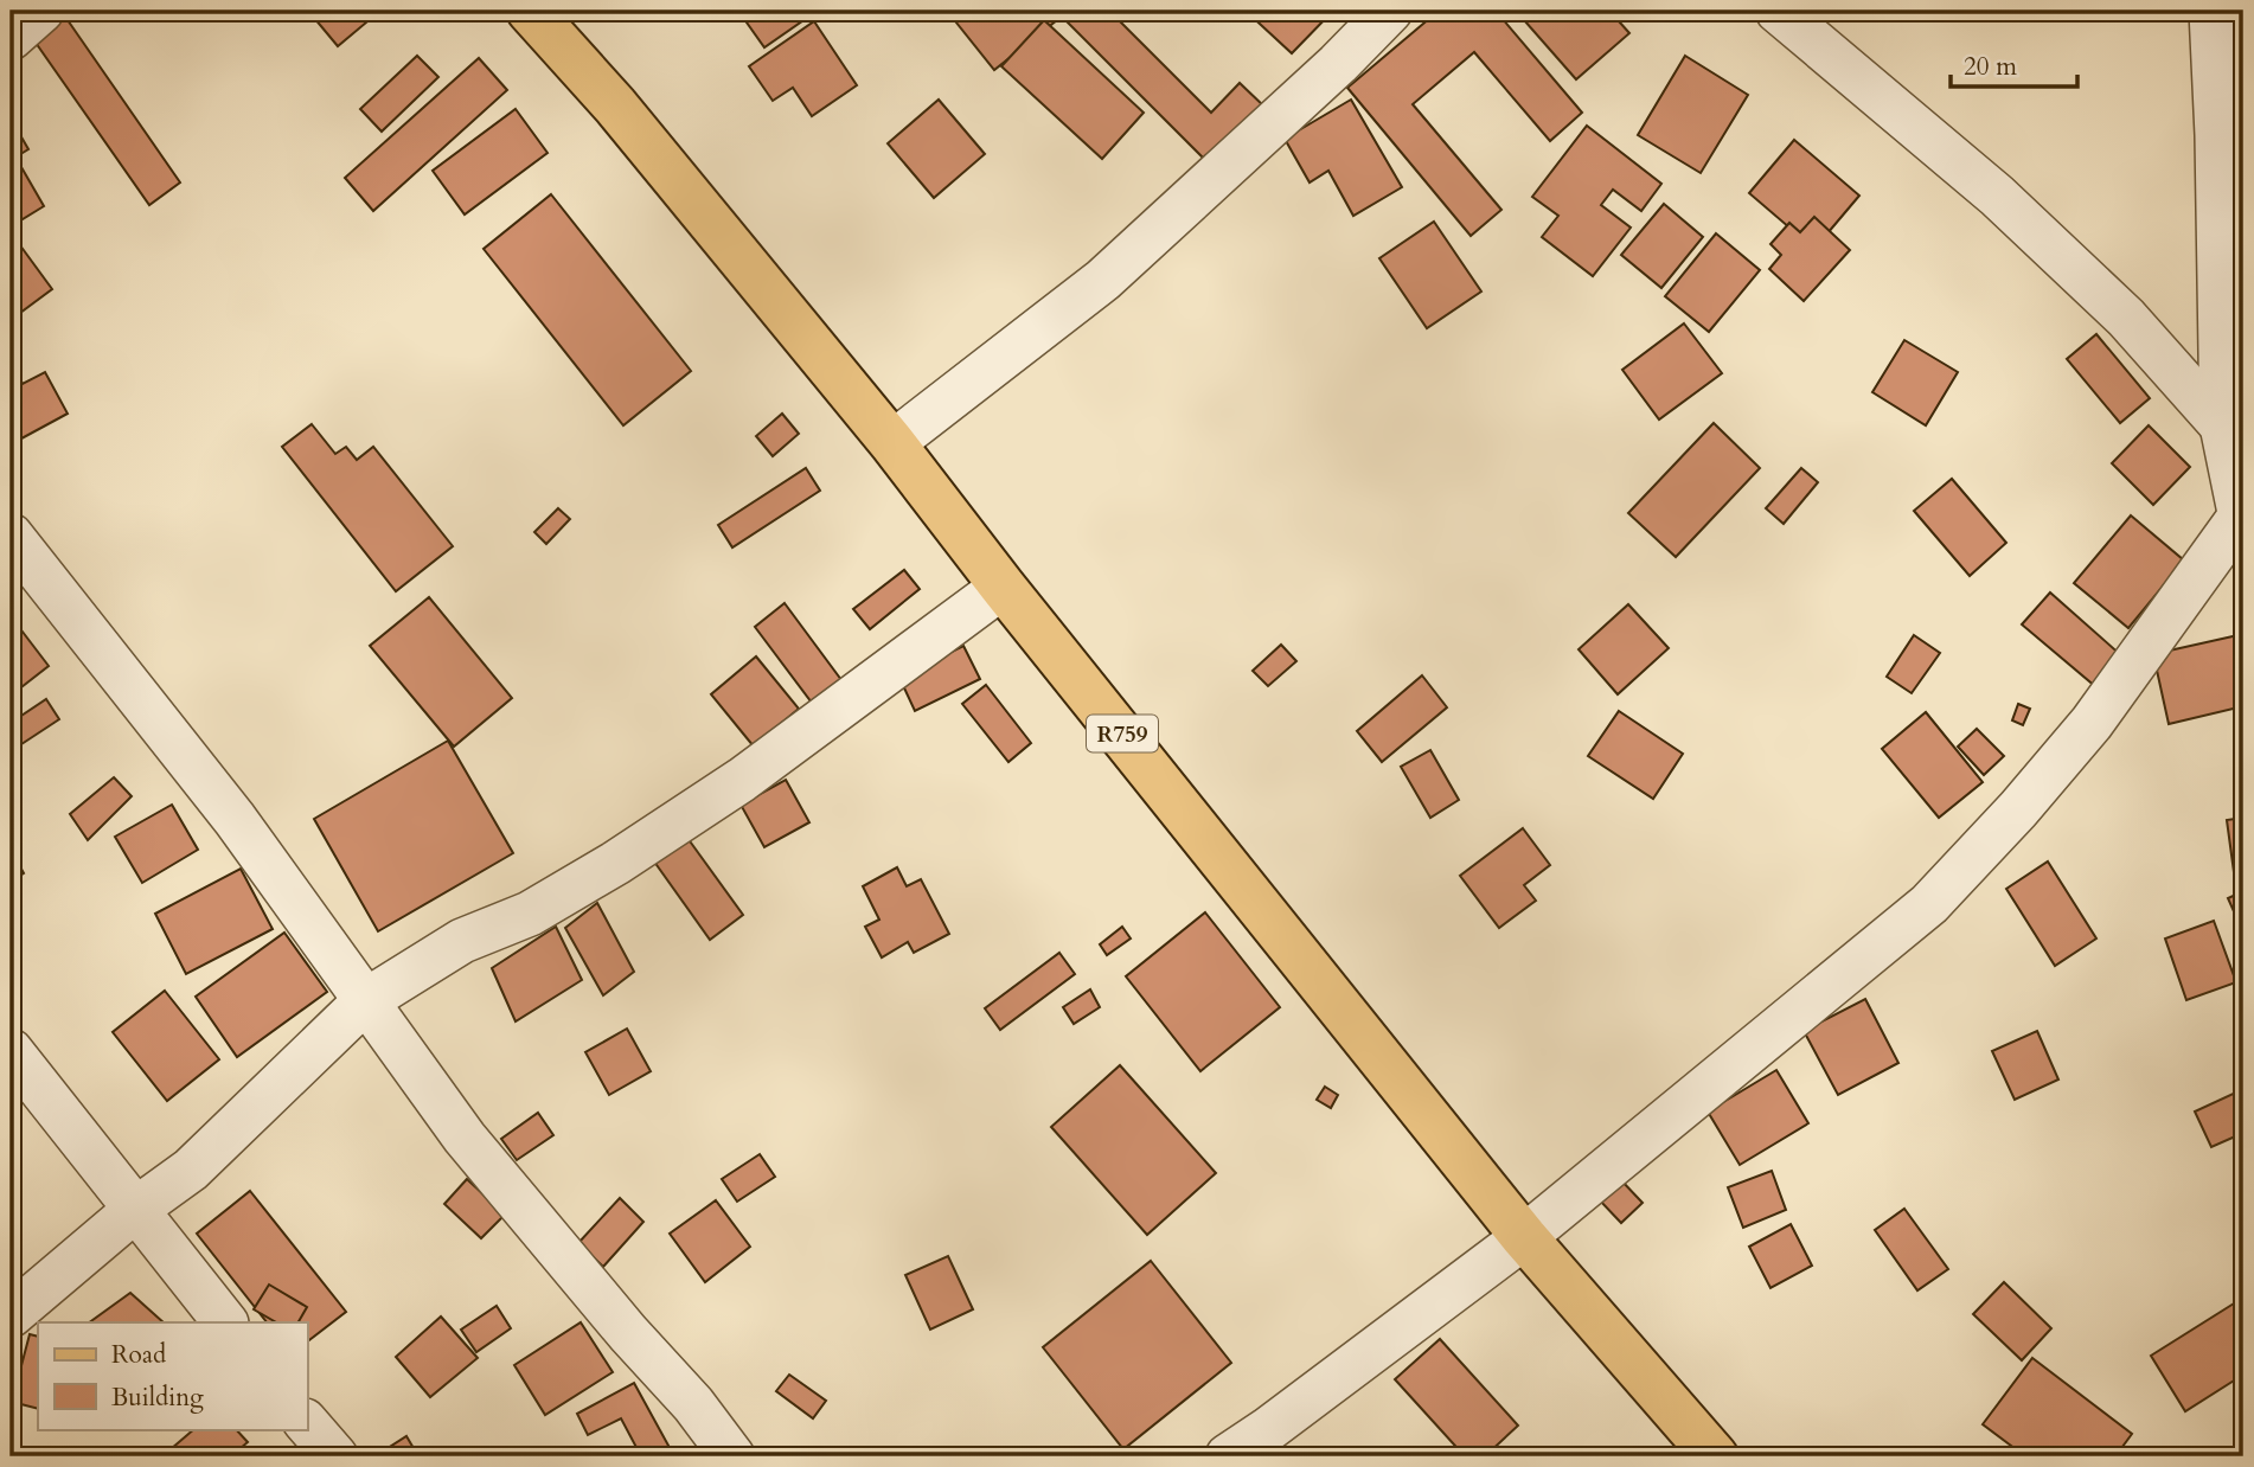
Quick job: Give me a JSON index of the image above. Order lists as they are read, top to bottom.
{
  "streets": {
    "main road": ["R759"]
  },
  "legend": ["Road", "Building"],
  "scale_bar": "20 m"
}
